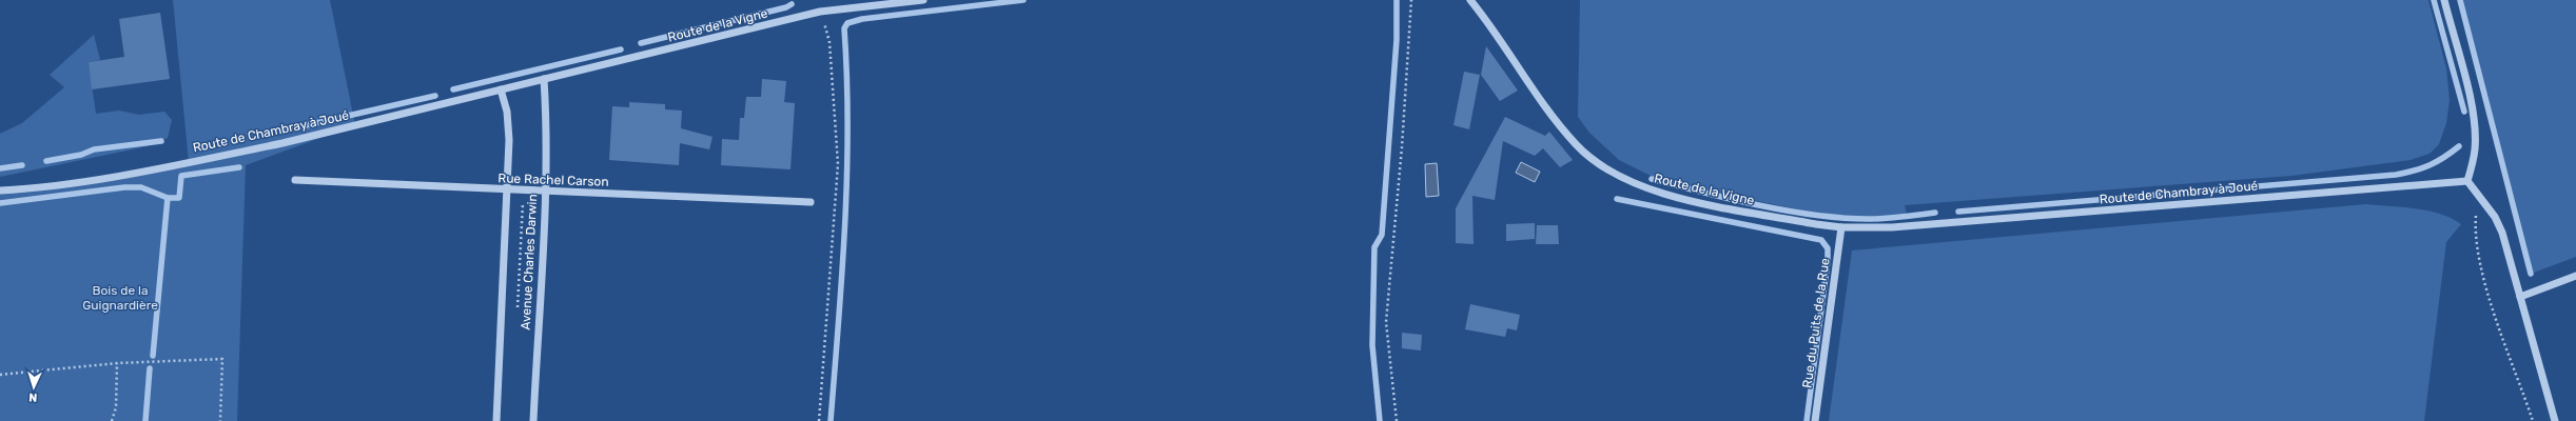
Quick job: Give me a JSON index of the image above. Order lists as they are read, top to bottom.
{
  "streets": {
    "street": [
      "Route de la Vigne",
      "Route de Chambray à Joué",
      "Rue Rachel Carson",
      "Avenue Charles Darwin",
      "Rue du Puits de la Rue"
    ]
  },
  "crossings": [
    ["Route de la Vigne", "Route de Chambray à Joué"],
    ["Route de la Vigne", "Avenue Charles Darwin"],
    ["Route de la Vigne", "Rue du Puits de la Rue"],
    ["Route de Chambray à Joué", "Avenue Charles Darwin"],
    ["Rue Rachel Carson", "Avenue Charles Darwin"]
  ],
  "parks": ["Bois de la Guignardière"],
  "north": "bottom"
}
